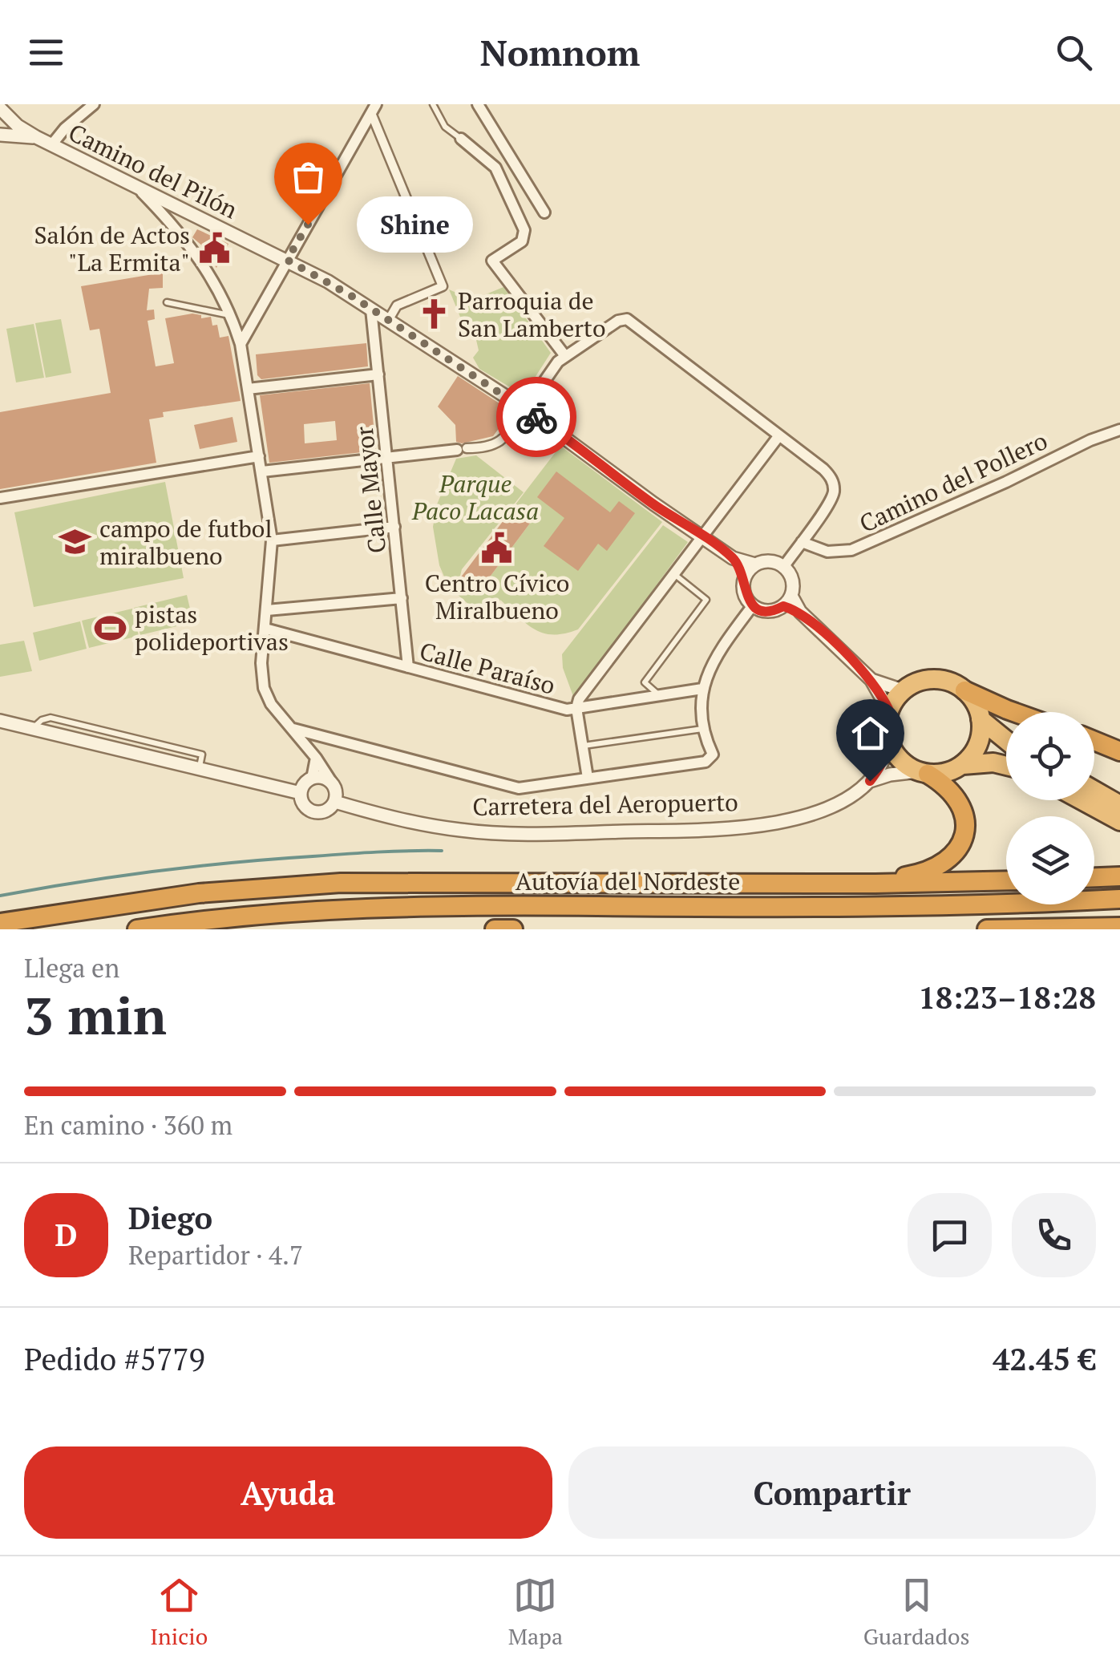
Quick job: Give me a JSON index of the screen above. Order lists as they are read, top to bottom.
{
  "streets": {
    "highway": ["Autovía del Nordeste"],
    "street": [
      "Camino del Pilón",
      "Camino del Pollero",
      "Calle Mayor",
      "Calle Paraíso",
      "Carretera del Aeropuerto"
    ]
  },
  "crossings": [
    ["Camino del Pilón", "Calle Mayor"],
    ["Calle Mayor", "Calle Paraíso"]
  ],
  "parks": ["Parque Paco Lacasa"],
  "places": {
    "other": ["Shine"],
    "public building": ["Salón de Actos \"La Ermita\"", "Centro Cívico Miralbueno"],
    "church": ["Parroquia de San Lamberto"],
    "school or university": ["campo de futbol miralbueno"],
    "sports": ["pistas polideportivas"]
  },
  "page": {
    "header": "Nomnom",
    "bubble": "Shine",
    "heading": ["3 min", "Llega en", "18:23–18:28"],
    "panel": [
      "Diego",
      "Repartidor · 4.7",
      "Pedido #5779",
      "42.45 €"
    ],
    "bar": "En camino · 360 m",
    "round": "D",
    "buttons": ["Ayuda", "Compartir"],
    "tabs": ["Inicio", "Mapa", "Guardados"]
  }
}
